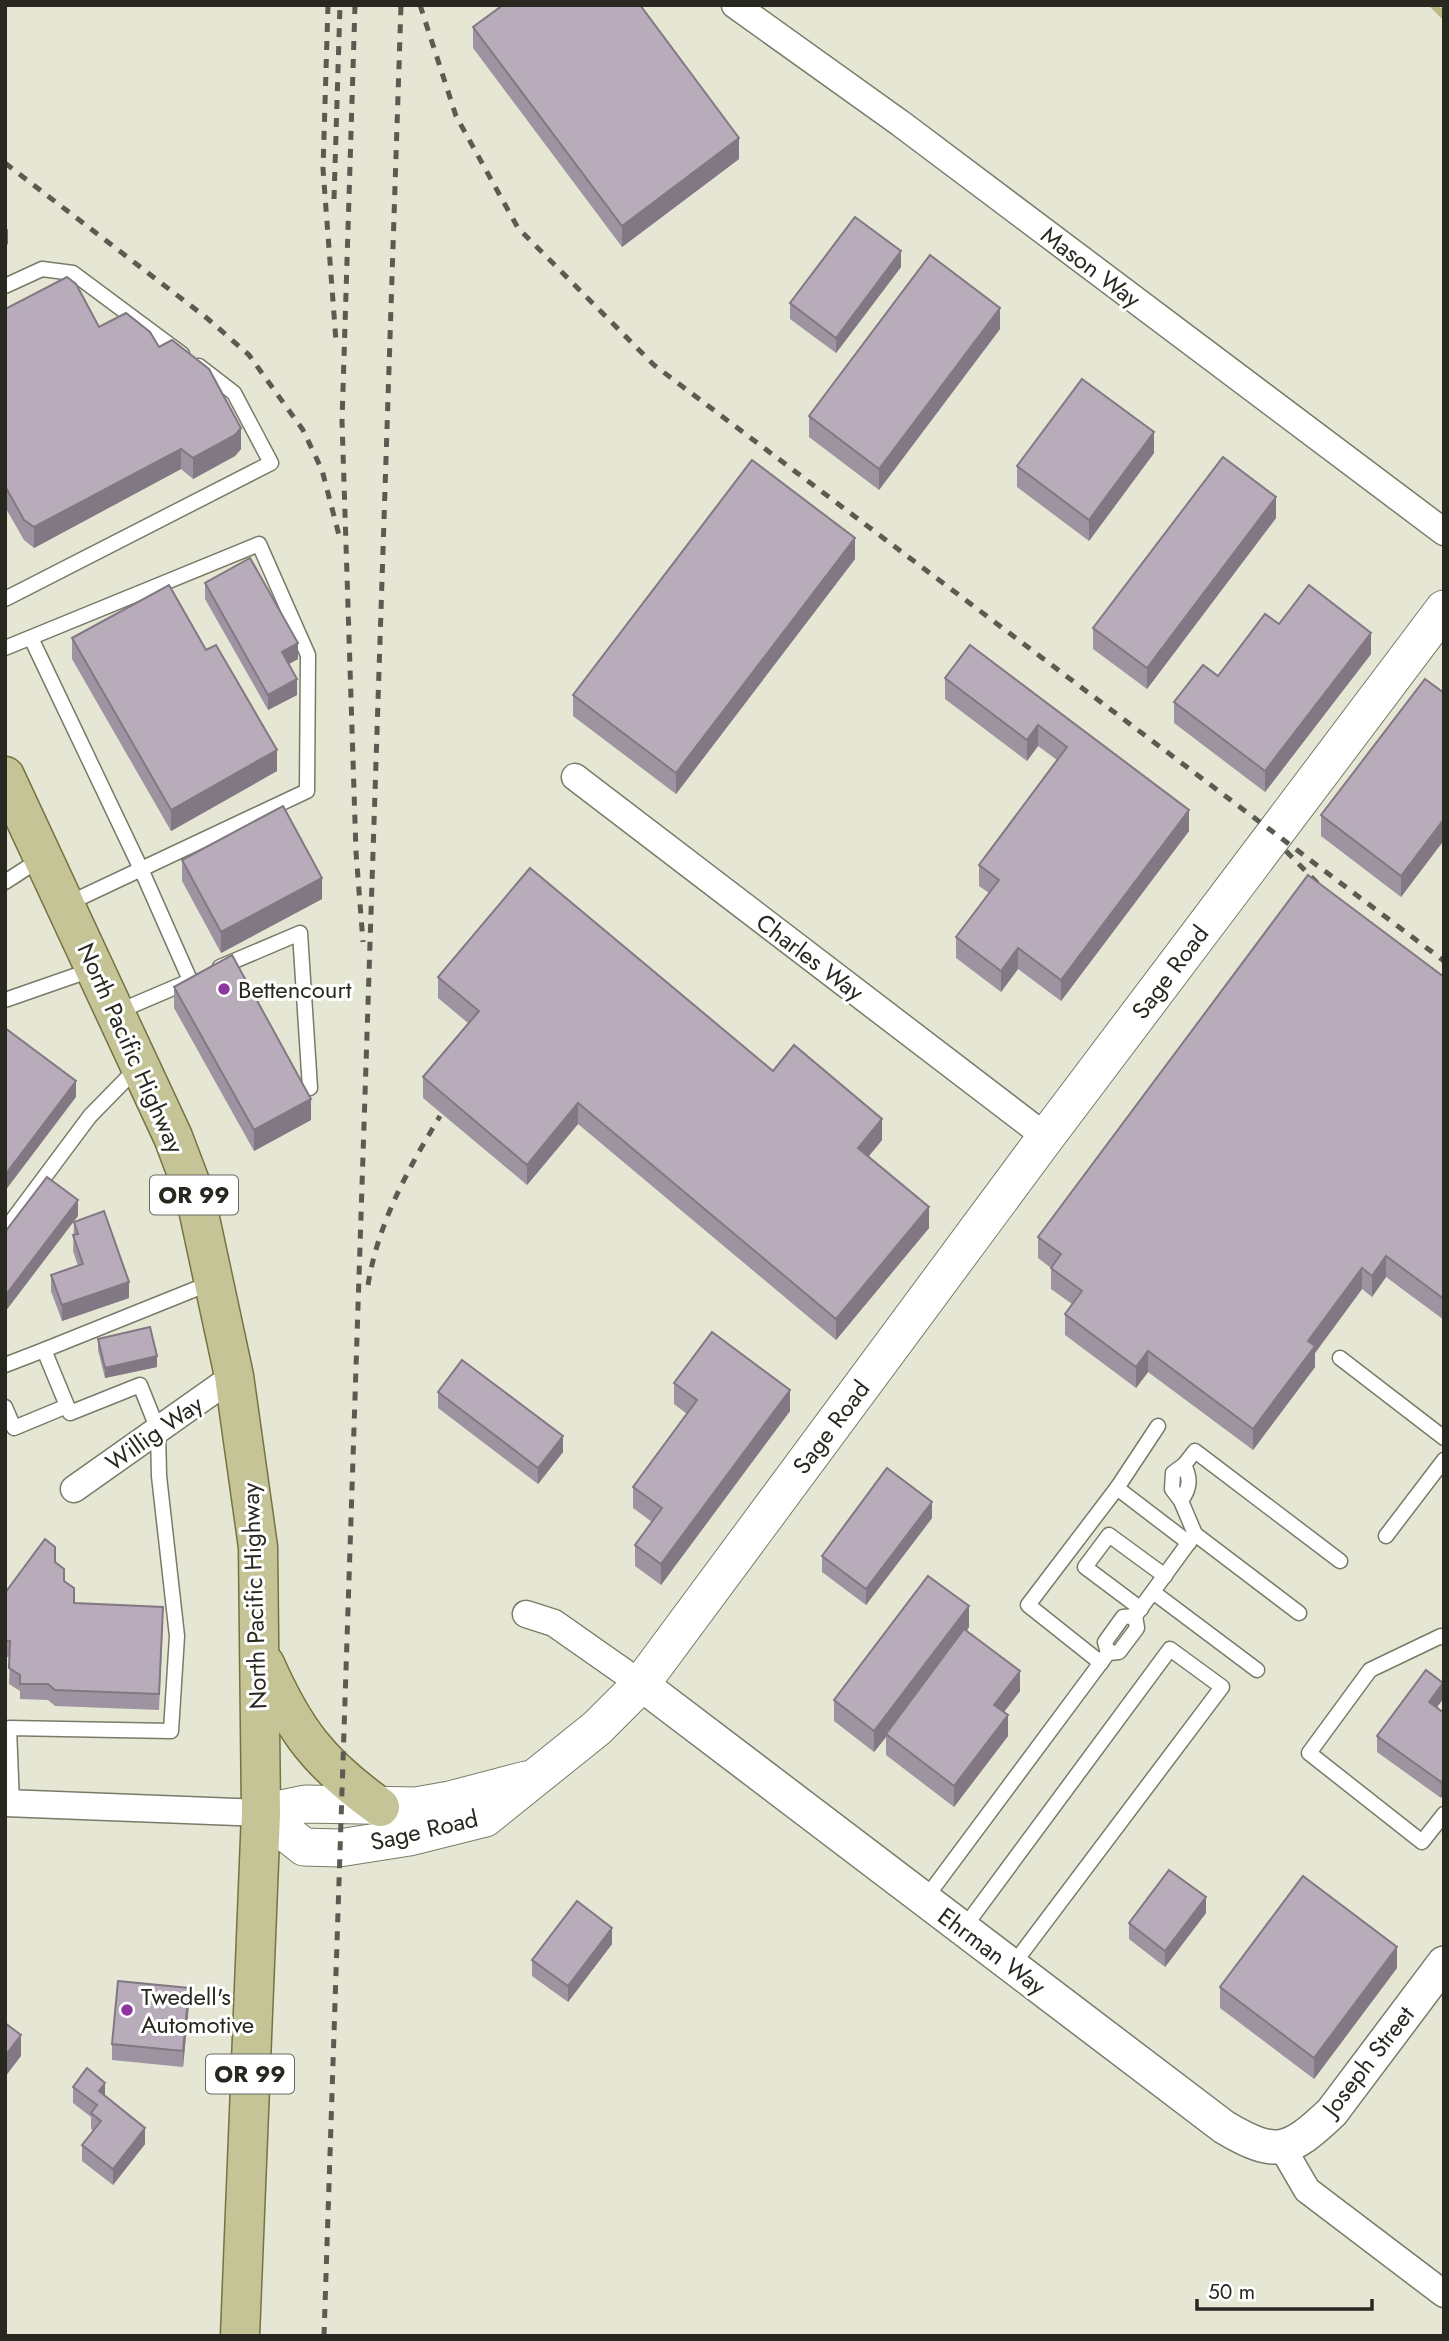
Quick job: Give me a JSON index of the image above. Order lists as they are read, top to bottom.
{
  "streets": {
    "main road": ["Sage Road", "North Pacific Highway", "OR 99"],
    "street": [
      "Mason Way",
      "Charles Way",
      "Willig Way",
      "Ehrman Way",
      "Joseph Street"
    ]
  },
  "crossings": [
    ["Charles Way", "Sage Road"],
    ["Sage Road", "North Pacific Highway"],
    ["Sage Road", "Ehrman Way"],
    ["North Pacific Highway", "Willig Way"],
    ["Ehrman Way", "Joseph Street"]
  ],
  "places": ["Bettencourt", "Twedell's Automotive"],
  "scale_bar": "50 m"
}
